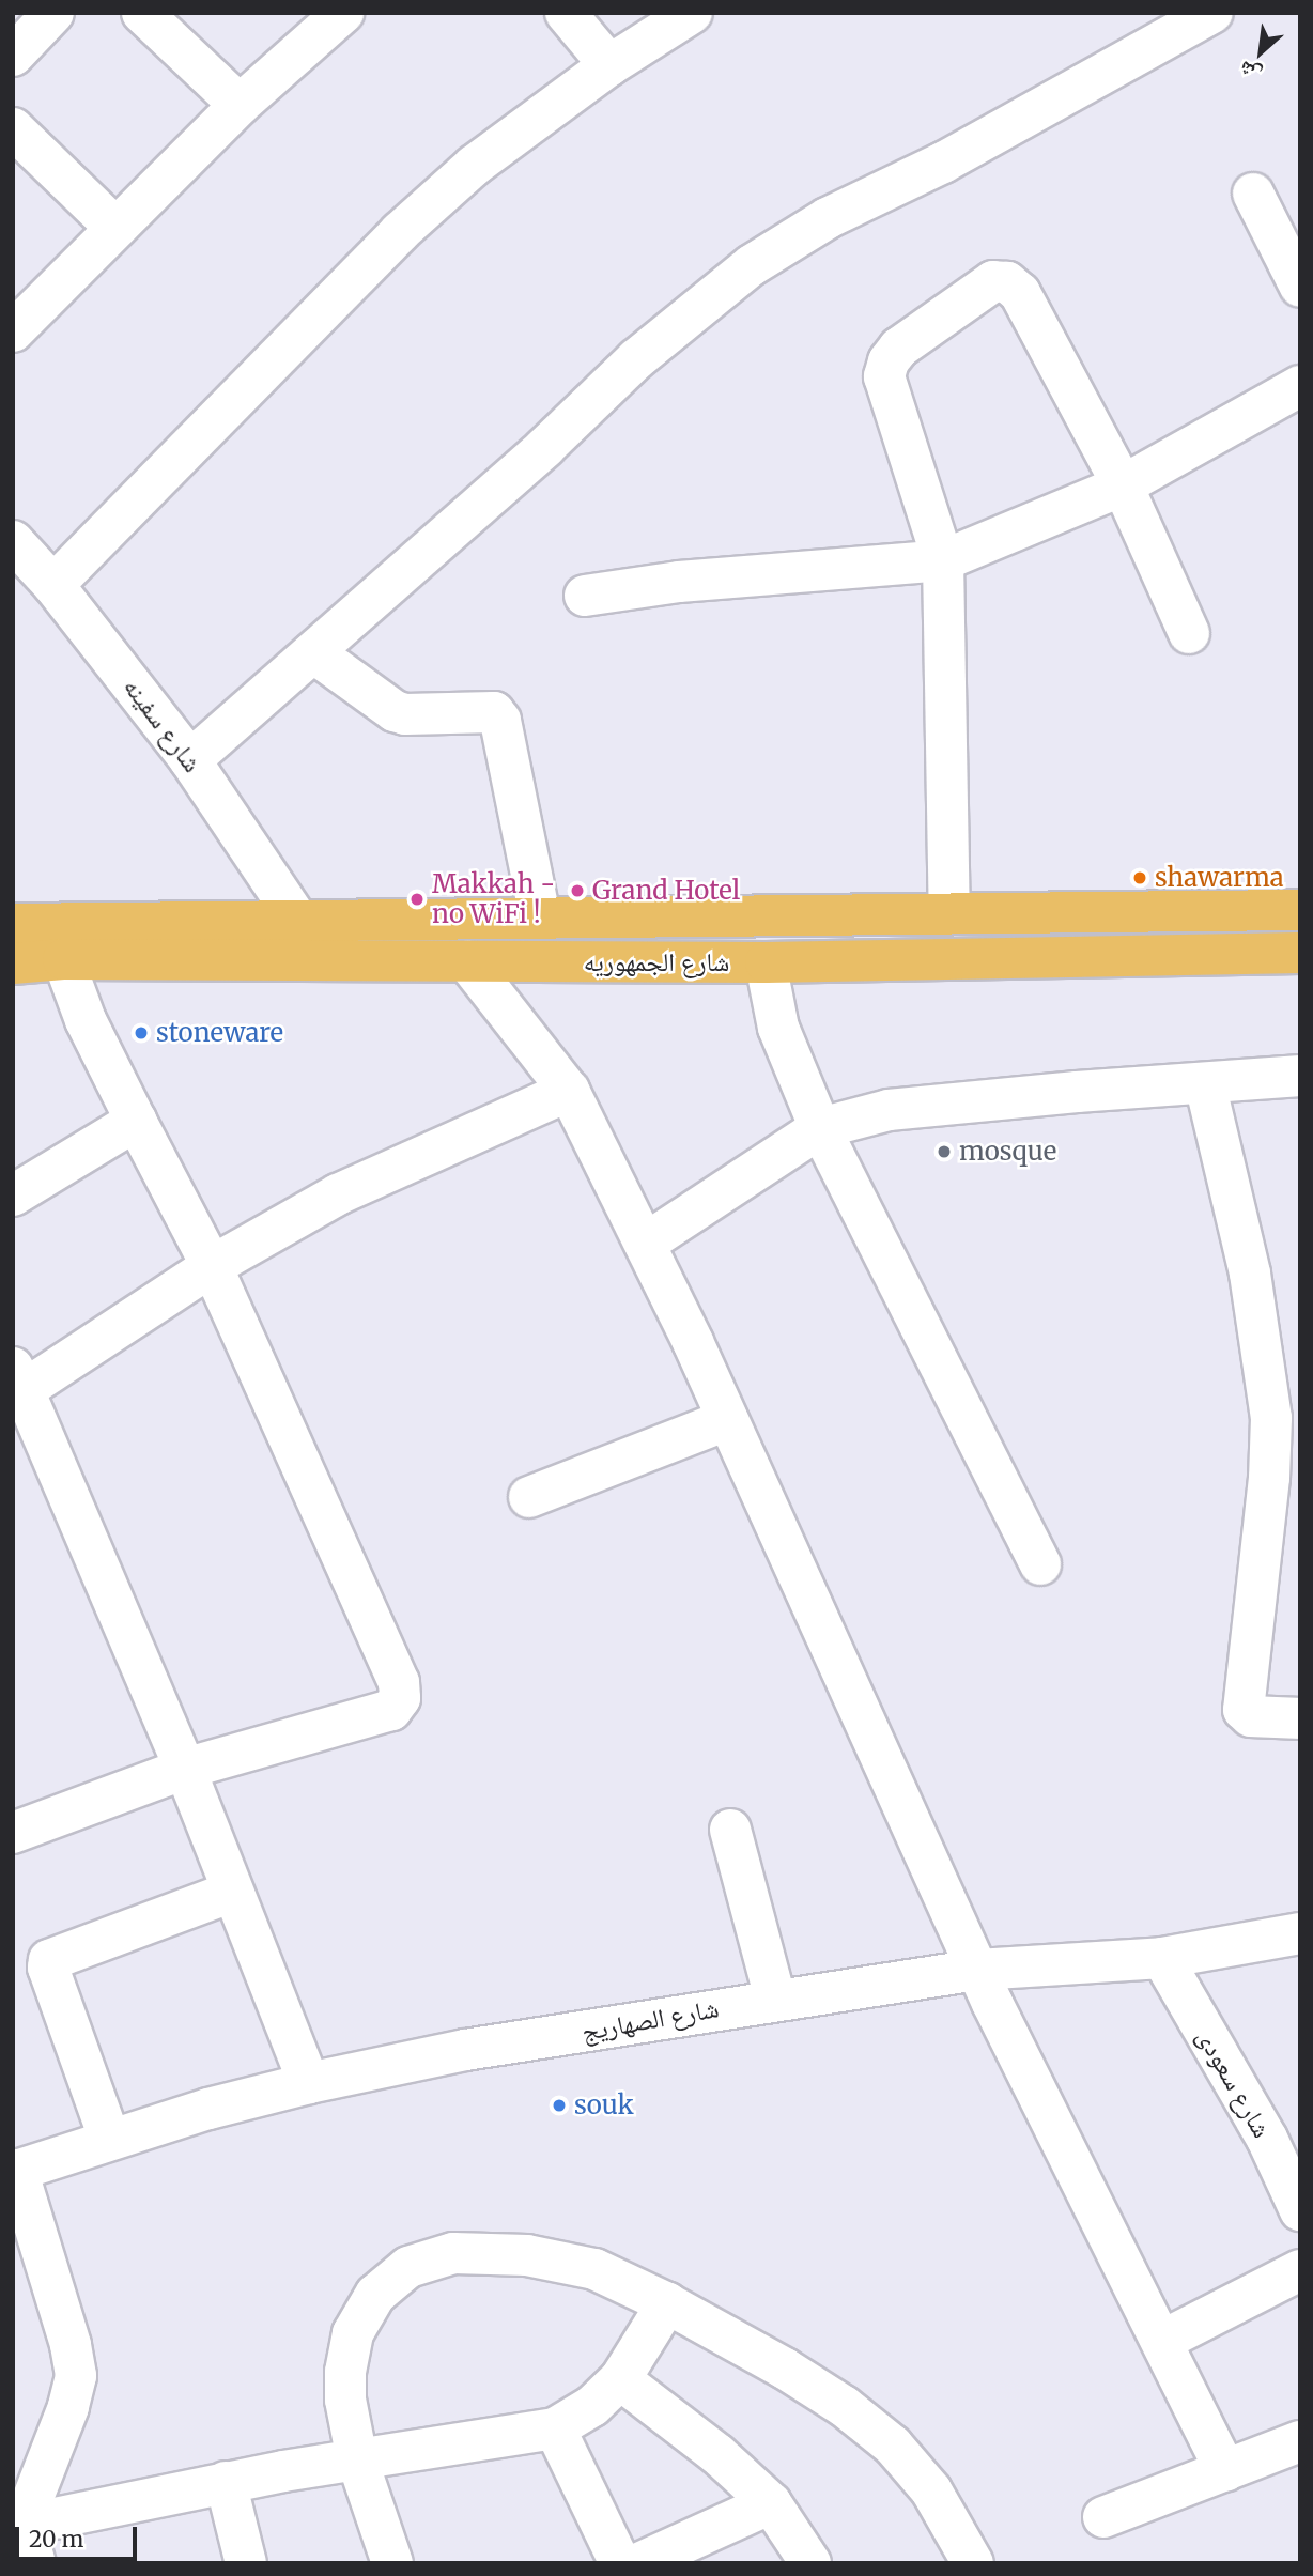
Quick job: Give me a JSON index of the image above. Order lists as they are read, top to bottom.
{
  "streets": {
    "main road": ["شارع الجمهوريه"],
    "street": ["شارع سفينه", "شارع الصهاريج", "شارع سعودى"]
  },
  "crossings": [
    ["شارع سفينه", "شارع الجمهوريه"],
    ["شارع الصهاريج", "شارع سعودى"]
  ],
  "places": [
    "shawarma",
    "Grand Hotel",
    "Makkah - no WiFi !",
    "stoneware",
    "mosque",
    "souk"
  ],
  "scale_bar": "20 m",
  "north": "bottom left"
}
